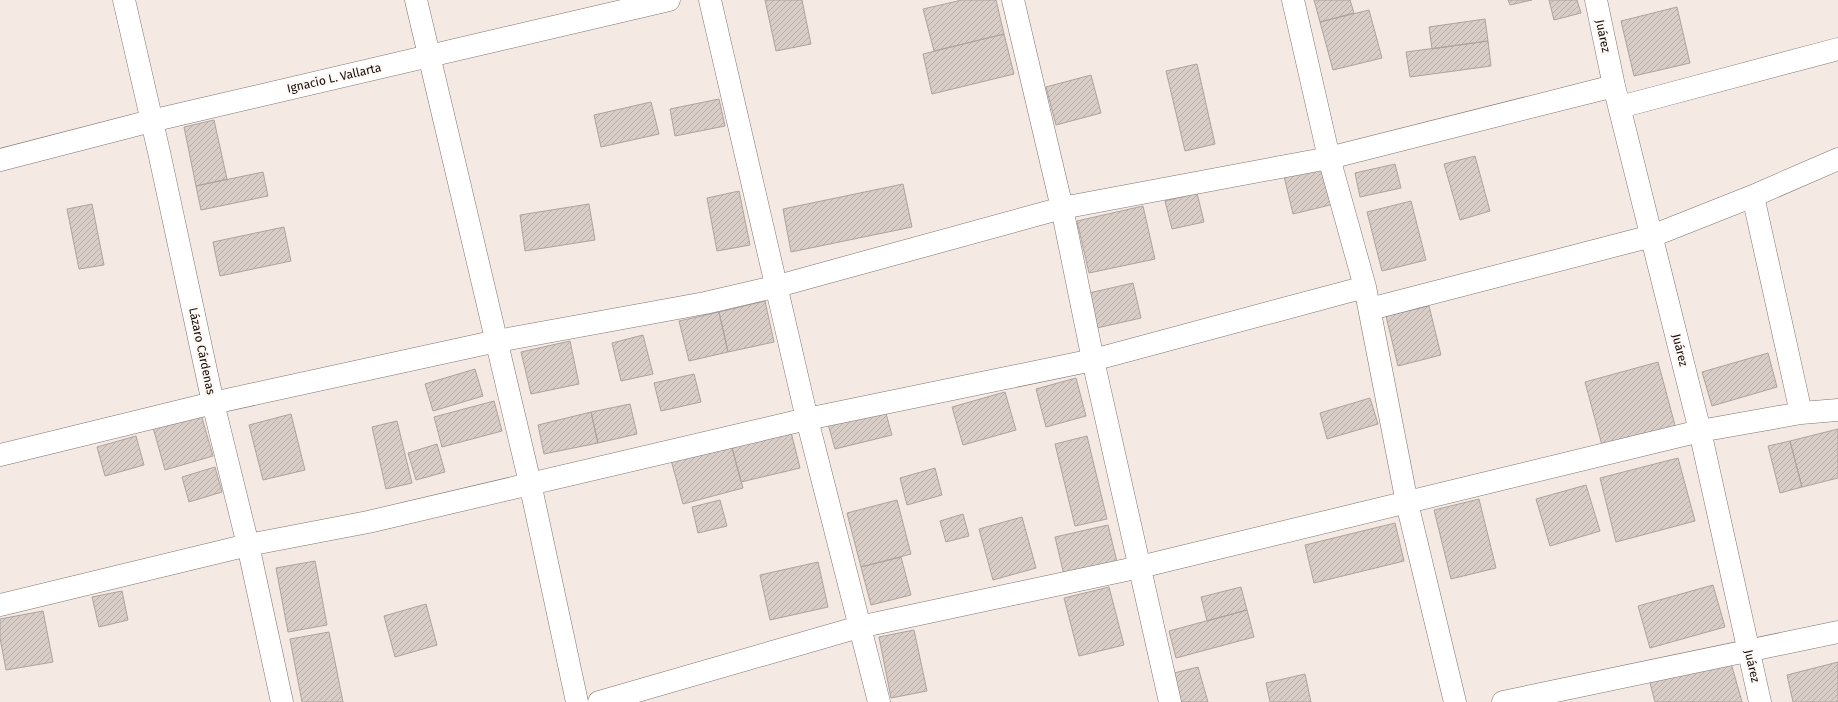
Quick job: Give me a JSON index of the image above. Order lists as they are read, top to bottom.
{
  "streets": {
    "street": ["Juárez", "Ignacio L. Vallarta", "Lázaro Cárdenas"]
  },
  "crossings": [
    ["Ignacio L. Vallarta", "Lázaro Cárdenas"]
  ]
}
